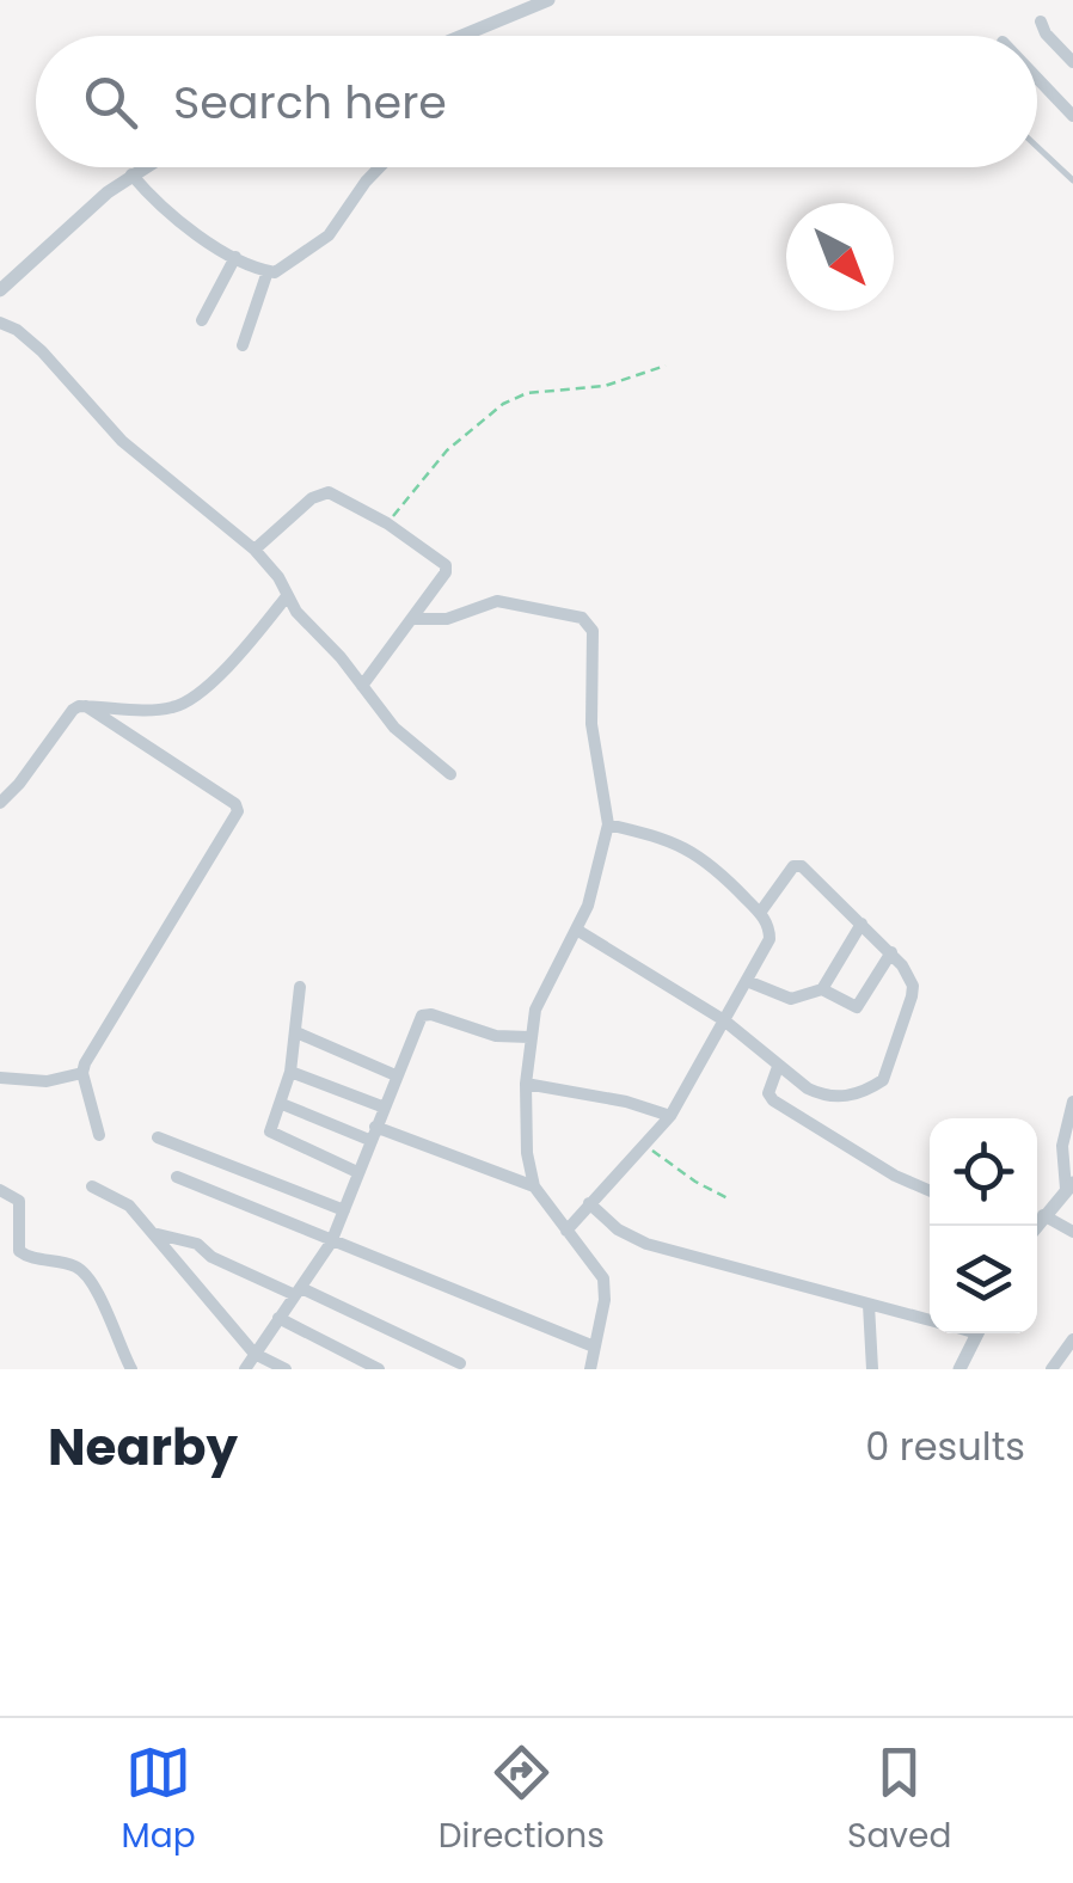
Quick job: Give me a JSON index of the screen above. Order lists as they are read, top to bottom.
{
  "north": "bottom right",
  "page": {
    "search": "Search here",
    "heading": ["Nearby", "0 results"],
    "nav": ["Map", "Directions", "Saved"]
  }
}
